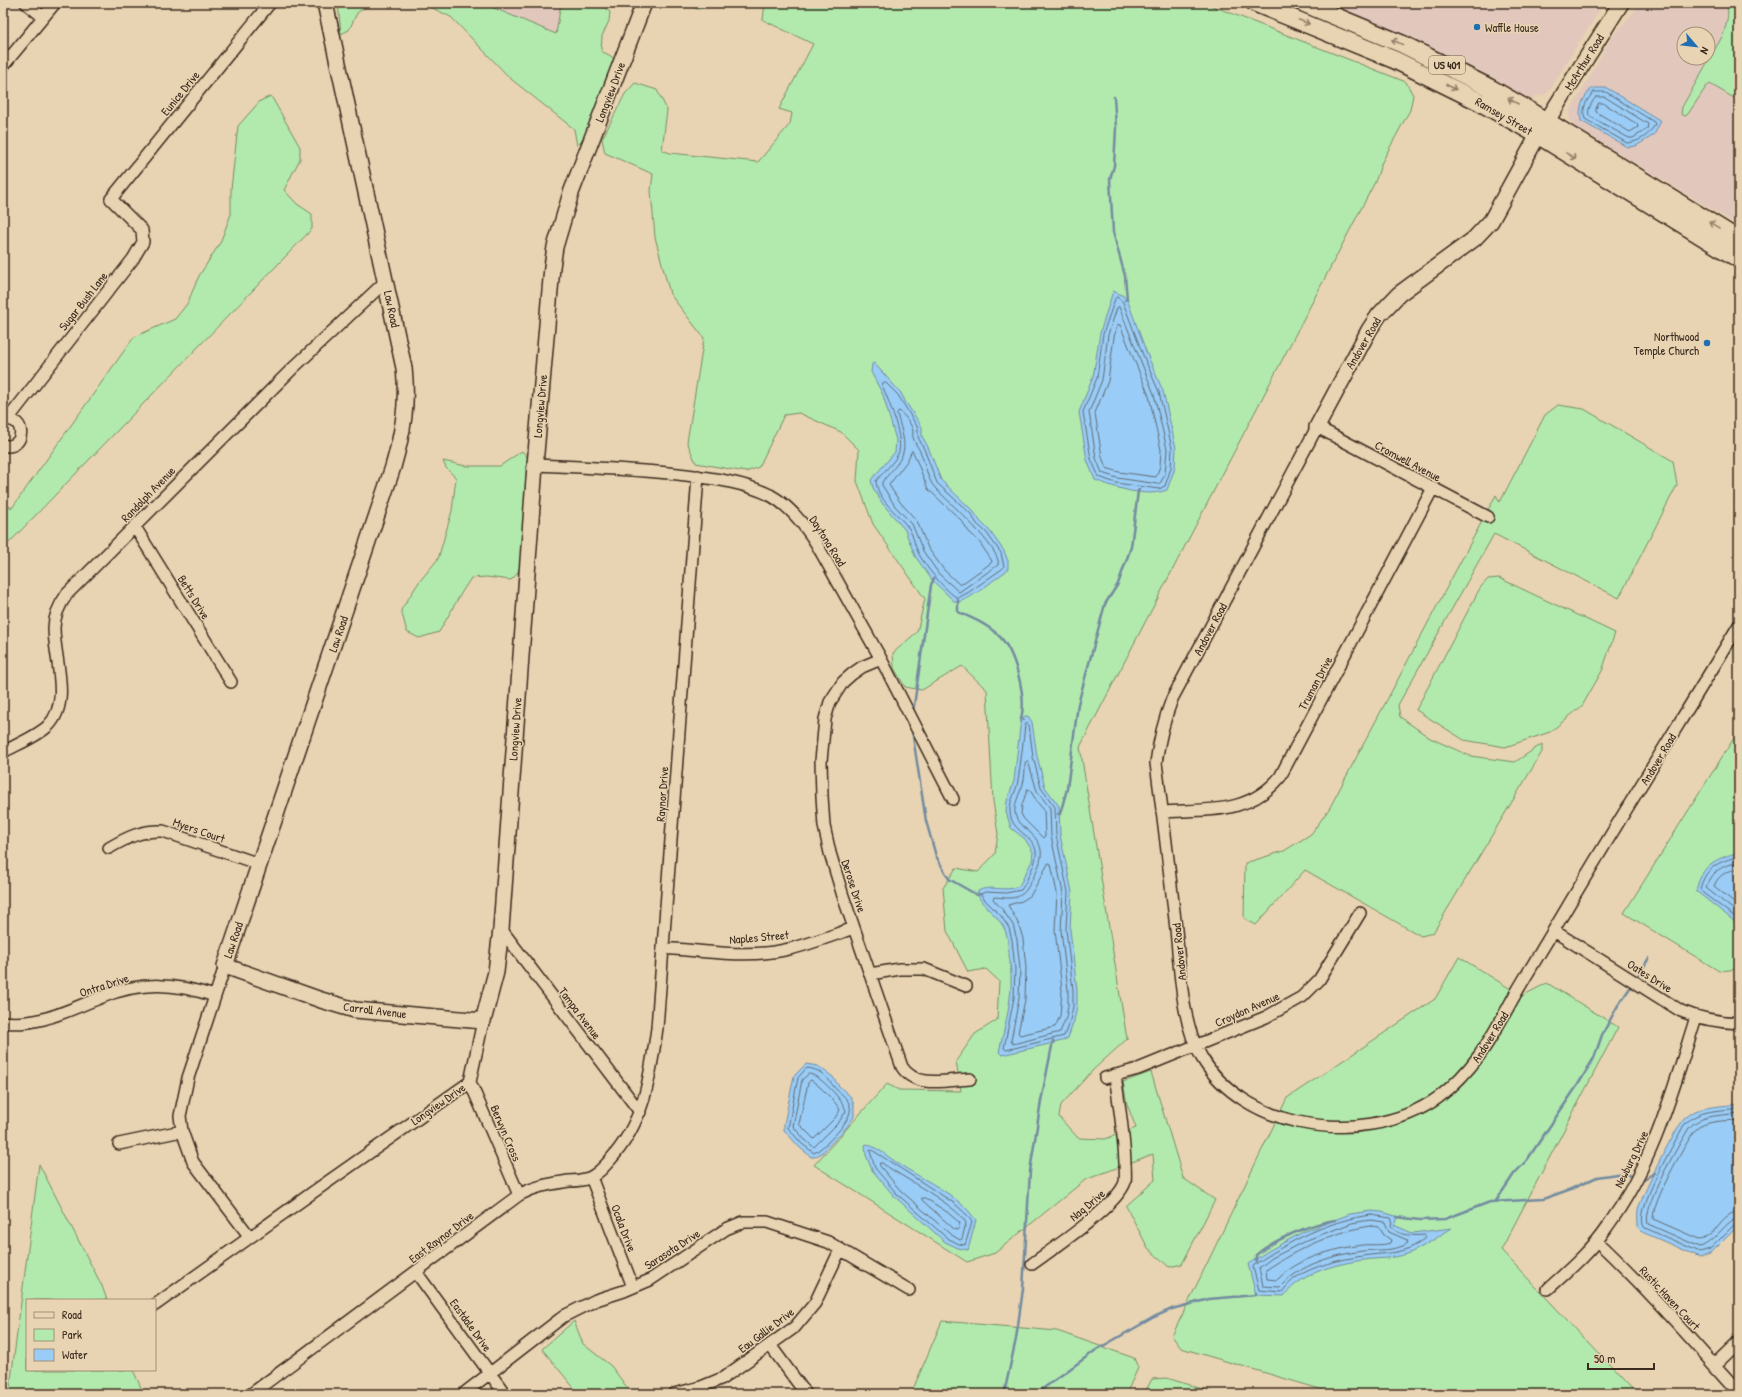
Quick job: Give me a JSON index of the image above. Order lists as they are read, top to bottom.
{
  "streets": {
    "main road": ["US 401", "Ramsey Street"],
    "street": [
      "McArthur Road",
      "Longview Drive",
      "Eunice Drive",
      "Sugar Bush Lane",
      "Law Road",
      "Andover Road",
      "Cromwell Avenue",
      "Randolph Avenue",
      "Daytona Road",
      "Betts Drive",
      "Truman Drive",
      "Raynor Drive",
      "Myers Court",
      "Derose Drive",
      "Naples Street",
      "Oates Drive",
      "Ontra Drive",
      "Croydon Avenue",
      "Carroll Avenue",
      "Tampa Avenue",
      "Berwyn Cross",
      "Newburg Drive",
      "Nag Drive",
      "Ocala Drive",
      "East Raynor Drive",
      "Sarasota Drive",
      "Rustic Haven Court",
      "Eastdale Drive",
      "Eau Gallie Drive"
    ]
  },
  "crossings": [
    ["McArthur Road", "Ramsey Street"],
    ["McArthur Road", "Andover Road"],
    ["Longview Drive", "Law Road"],
    ["Longview Drive", "Daytona Road"],
    ["Longview Drive", "Carroll Avenue"],
    ["Longview Drive", "Tampa Avenue"],
    ["Longview Drive", "Berwyn Cross"],
    ["Eunice Drive", "Sugar Bush Lane"],
    ["Ramsey Street", "Andover Road"],
    ["Law Road", "Randolph Avenue"],
    ["Law Road", "Myers Court"],
    ["Law Road", "Ontra Drive"],
    ["Law Road", "Carroll Avenue"],
    ["Andover Road", "Cromwell Avenue"],
    ["Andover Road", "Truman Drive"],
    ["Andover Road", "Oates Drive"],
    ["Andover Road", "Croydon Avenue"],
    ["Cromwell Avenue", "Truman Drive"],
    ["Randolph Avenue", "Betts Drive"],
    ["Daytona Road", "Raynor Drive"],
    ["Daytona Road", "Derose Drive"],
    ["Raynor Drive", "Naples Street"],
    ["Raynor Drive", "Tampa Avenue"],
    ["Raynor Drive", "East Raynor Drive"],
    ["Derose Drive", "Naples Street"],
    ["Oates Drive", "Newburg Drive"],
    ["Croydon Avenue", "Nag Drive"],
    ["Tampa Avenue", "East Raynor Drive"],
    ["Berwyn Cross", "East Raynor Drive"],
    ["Newburg Drive", "Rustic Haven Court"],
    ["Ocala Drive", "East Raynor Drive"],
    ["Ocala Drive", "Sarasota Drive"],
    ["East Raynor Drive", "Eastdale Drive"],
    ["Sarasota Drive", "Eastdale Drive"],
    ["Sarasota Drive", "Eau Gallie Drive"]
  ],
  "places": ["Waffle House", "Northwood Temple Church"],
  "legend": ["Road", "Park", "Water"],
  "scale_bar": "50 m",
  "north": "bottom right"
}
